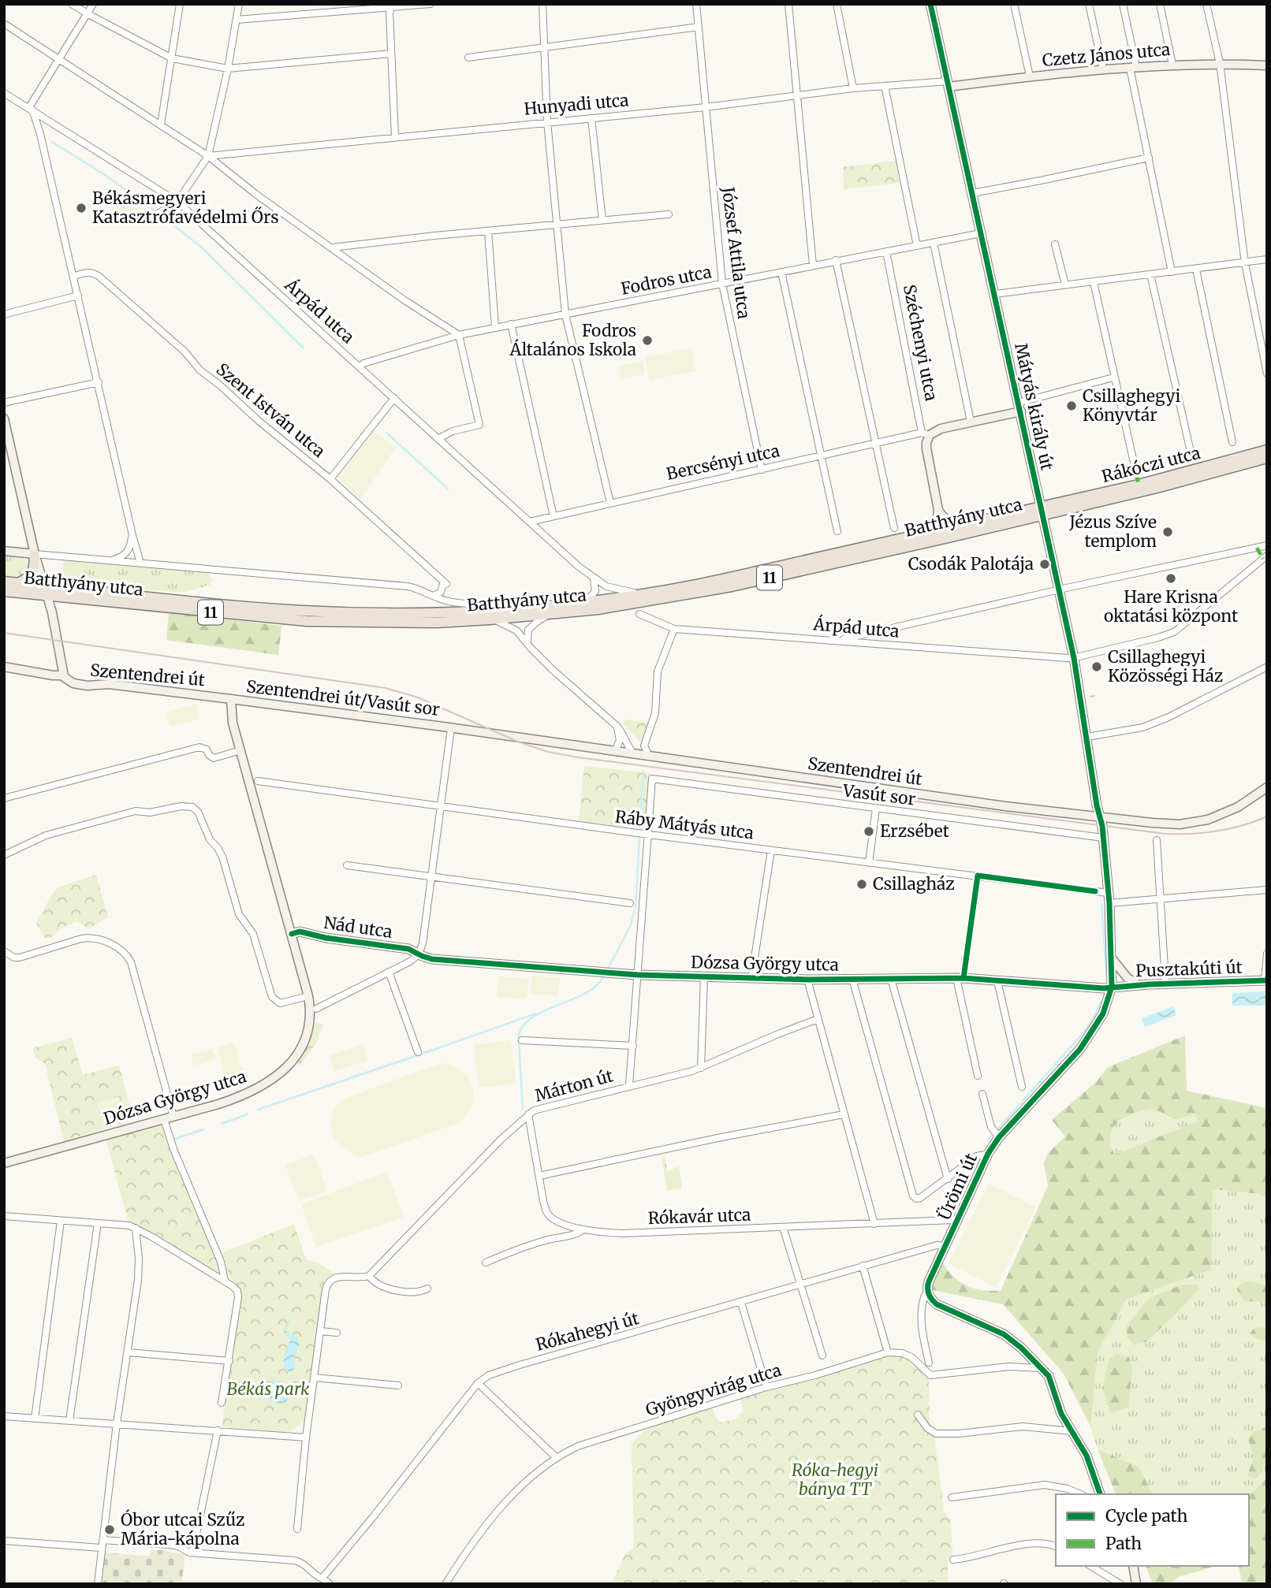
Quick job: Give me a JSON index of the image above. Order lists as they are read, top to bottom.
{
  "streets": {
    "main road": ["Rákóczi utca", "Batthyány utca", "11"],
    "street": [
      "Czetz János utca",
      "Hunyadi utca",
      "József Attila utca",
      "Fodros utca",
      "Árpád utca",
      "Széchenyi utca",
      "Mátyás király út",
      "Szent István utca",
      "Bercsényi utca",
      "Szentendrei út",
      "Szentendrei út/Vasút sor",
      "Vasút sor",
      "Ráby Mátyás utca",
      "Nád utca",
      "Dózsa György utca",
      "Pusztakúti út",
      "Márton út",
      "Ürömi út",
      "Rókavár utca",
      "Rókahegyi út",
      "Gyöngyvirág utca"
    ]
  },
  "crossings": [
    ["Czetz János utca", "Hunyadi utca"],
    ["Czetz János utca", "Mátyás király út"],
    ["Hunyadi utca", "József Attila utca"],
    ["Hunyadi utca", "Mátyás király út"],
    ["József Attila utca", "Fodros utca"],
    ["József Attila utca", "Bercsényi utca"],
    ["Fodros utca", "Árpád utca"],
    ["Fodros utca", "Széchenyi utca"],
    ["Fodros utca", "Mátyás király út"],
    ["Árpád utca", "Mátyás király út"],
    ["Árpád utca", "Bercsényi utca"],
    ["Árpád utca", "Batthyány utca"],
    ["Széchenyi utca", "Bercsényi utca"],
    ["Mátyás király út", "Bercsényi utca"],
    ["Mátyás király út", "Rákóczi utca"],
    ["Mátyás király út", "Batthyány utca"],
    ["Mátyás király út", "Szentendrei út"],
    ["Mátyás király út", "Ürömi út"],
    ["Szent István utca", "Batthyány utca"],
    ["Rákóczi utca", "Batthyány utca"],
    ["Szentendrei út", "Szentendrei út/Vasút sor"],
    ["Szentendrei út", "Dózsa György utca"],
    ["Szentendrei út", "Ürömi út"],
    ["Szentendrei út/Vasút sor", "Dózsa György utca"],
    ["Vasút sor", "Ráby Mátyás utca"],
    ["Vasút sor", "Ürömi út"],
    ["Ráby Mátyás utca", "Ürömi út"],
    ["Nád utca", "Dózsa György utca"],
    ["Dózsa György utca", "Pusztakúti út"],
    ["Dózsa György utca", "Ürömi út"],
    ["Pusztakúti út", "Ürömi út"],
    ["Márton út", "Rókavár utca"],
    ["Ürömi út", "Rókavár utca"],
    ["Ürömi út", "Rókahegyi út"]
  ],
  "parks": ["Békás park", "Róka-hegyi bánya TT"],
  "places": [
    "Békásmegyeri Katasztrófavédelmi Őrs",
    "Fodros Általános Iskola",
    "Csillaghegyi Könyvtár",
    "Jézus Szíve templom",
    "Csodák Palotája",
    "Hare Krisna oktatási központ",
    "Csillaghegyi Közösségi Ház",
    "Erzsébet",
    "Csillagház",
    "Óbor utcai Szűz Mária-kápolna"
  ],
  "legend": ["Cycle path", "Path"]
}
